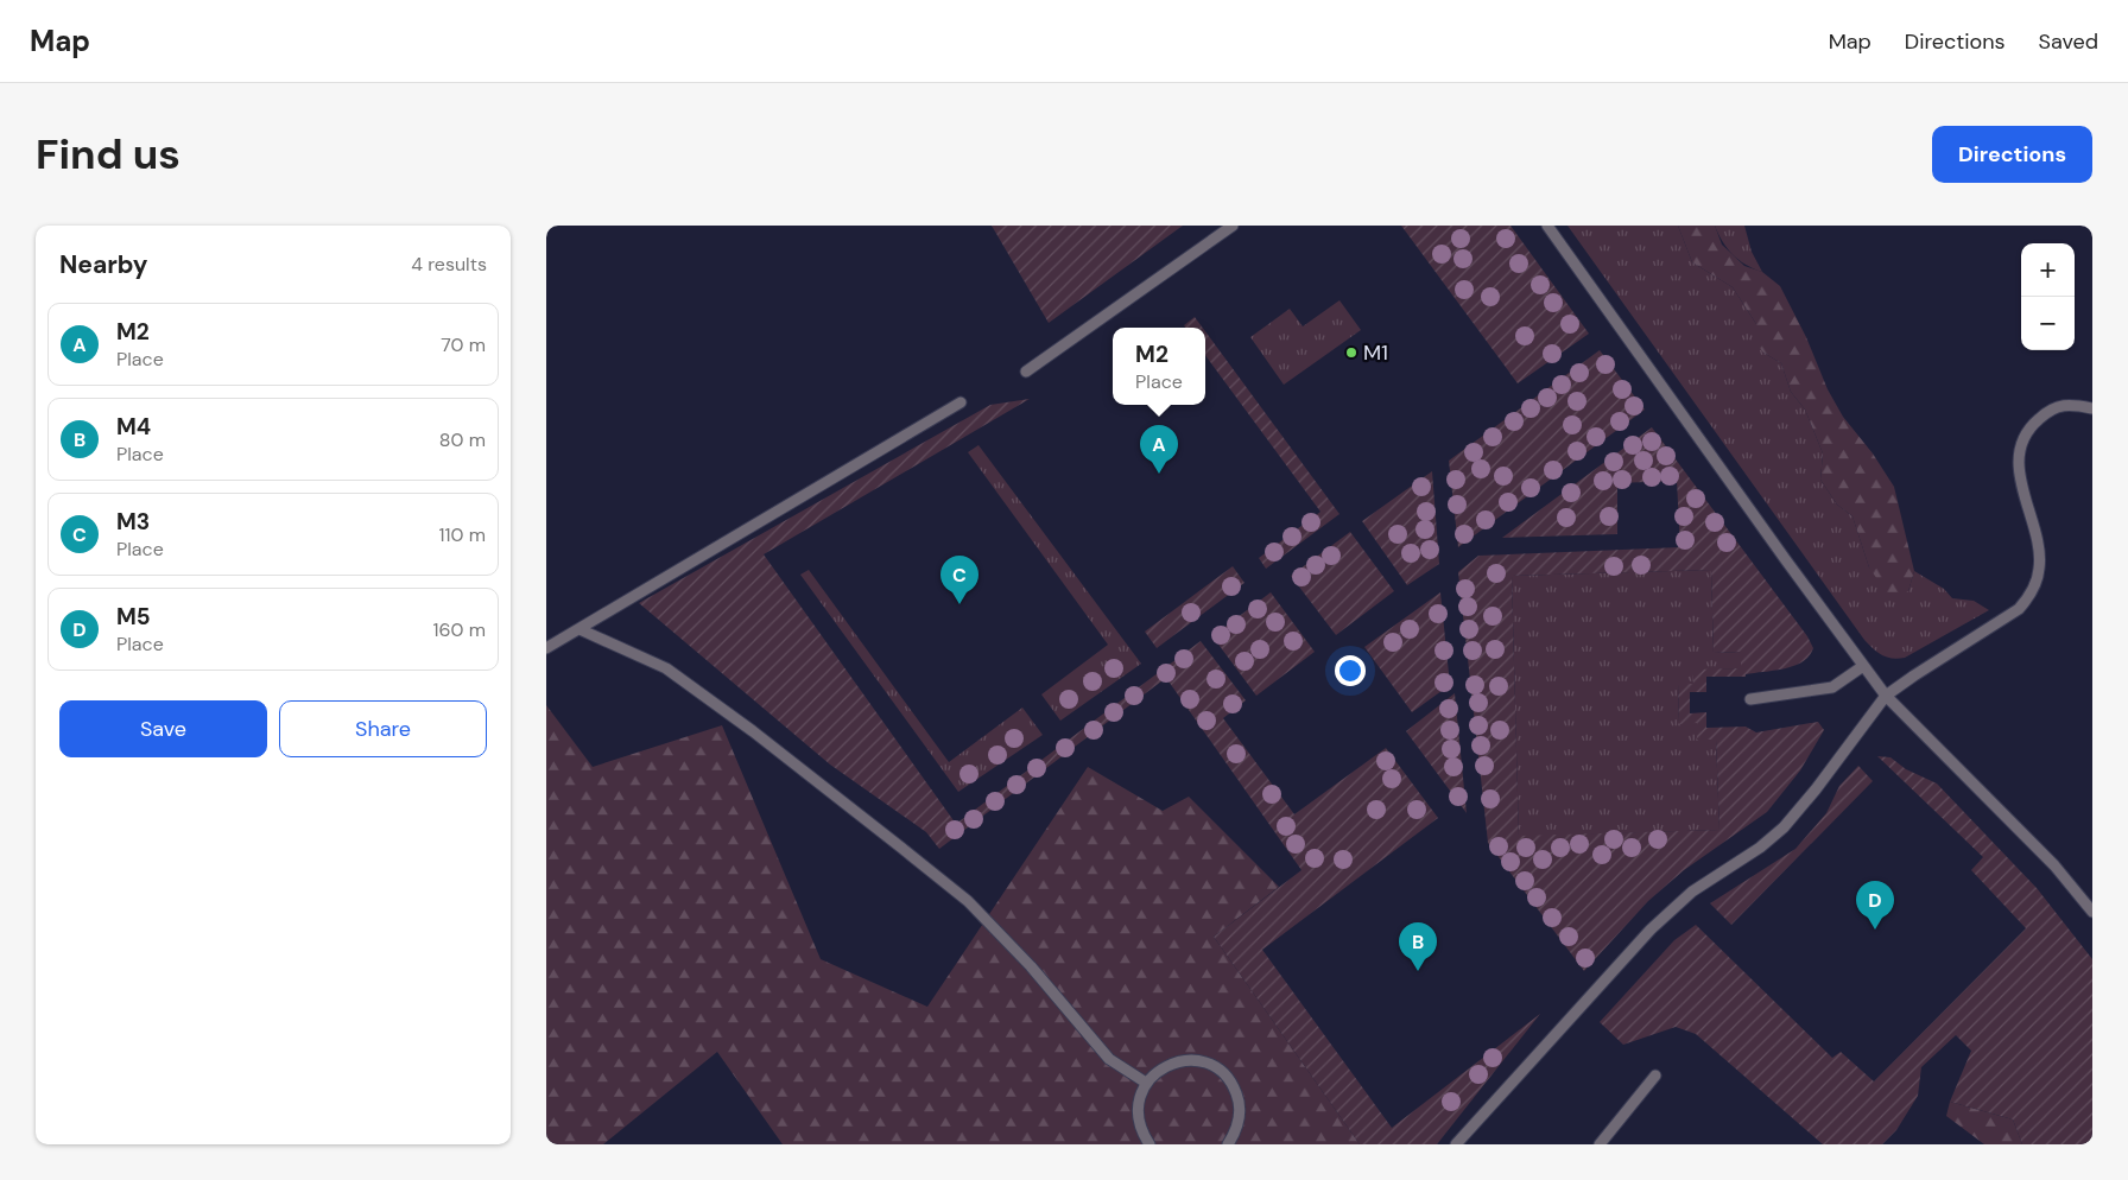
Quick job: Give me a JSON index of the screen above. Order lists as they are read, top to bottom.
{
  "places": ["M1"],
  "page": {
    "header": "Map",
    "nav": ["Map", "Directions", "Saved"],
    "buttons": [
      "Directions",
      ["Save", "Share"]
    ],
    "title": "Find us",
    "heading": ["Nearby", "4 results"],
    "map_buttons": ["+", "−"],
    "list": [
      {
        "mark": "A",
        "name": "M2",
        "note": "Place",
        "value": "70 m"
      },
      {
        "mark": "B",
        "name": "M4",
        "note": "Place",
        "value": "80 m"
      },
      {
        "mark": "C",
        "name": "M3",
        "note": "Place",
        "value": "110 m"
      },
      {
        "mark": "D",
        "name": "M5",
        "note": "Place",
        "value": "160 m"
      }
    ],
    "popup": ["M2", "Place"],
    "pins": [
      "A",
      "C",
      "D",
      "B"
    ]
  }
}
